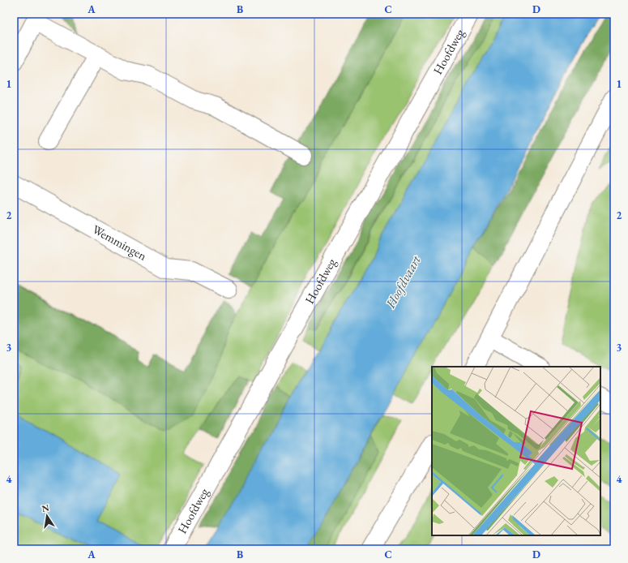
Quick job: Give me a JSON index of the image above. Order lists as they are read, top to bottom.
{
  "streets": {
    "street": ["Hoofdweg", "Wemmingen"]
  },
  "water": ["Hoofdvaart"],
  "north": "top",
  "grid": {
    "columns": [
      "A",
      "B",
      "C",
      "D"
    ],
    "rows": [
      "1",
      "2",
      "3",
      "4"
    ]
  }
}
